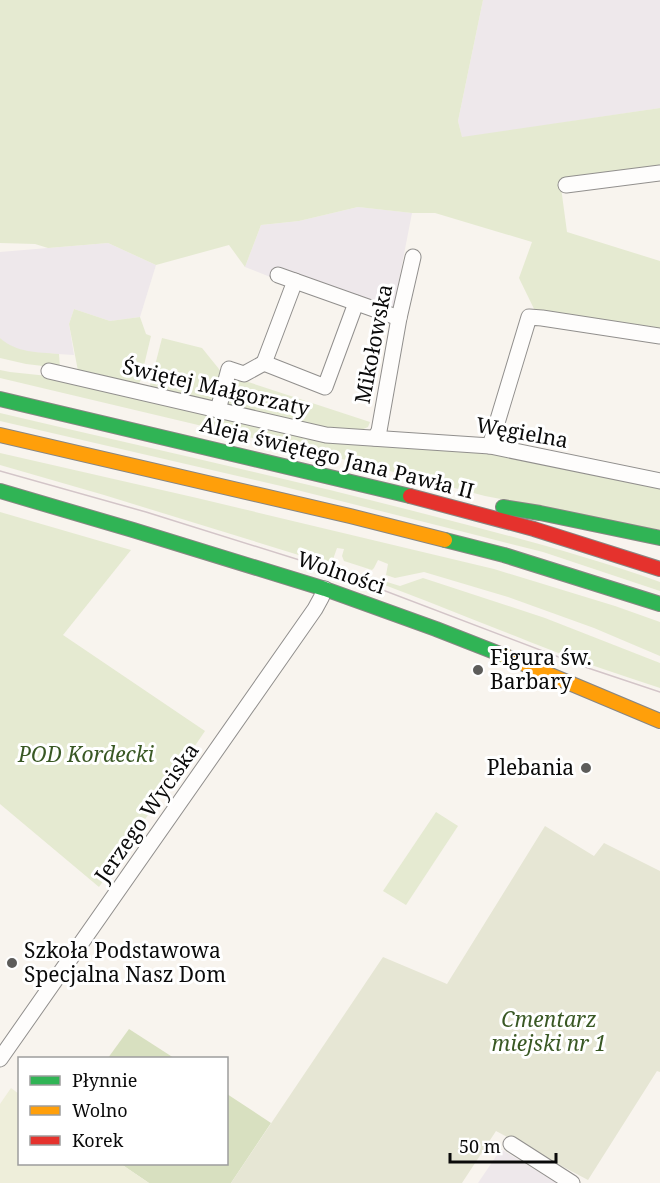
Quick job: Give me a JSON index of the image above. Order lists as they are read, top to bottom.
{
  "streets": {
    "main road": ["Aleja świętego Jana Pawła II", "Wolności"],
    "street": [
      "Mikołowska",
      "Świętej Małgorzaty",
      "Węgielna",
      "Jerzego Wyciska"
    ]
  },
  "crossings": [
    ["Mikołowska", "Świętej Małgorzaty"],
    ["Mikołowska", "Węgielna"],
    ["Świętej Małgorzaty", "Węgielna"],
    ["Wolności", "Jerzego Wyciska"]
  ],
  "parks": ["POD Kordecki", "Cmentarz miejski nr 1"],
  "places": ["Figura św. Barbary", "Plebania", "Szkoła Podstawowa Specjalna Nasz Dom"],
  "legend": ["Płynnie", "Wolno", "Korek"],
  "scale_bar": "50 m"
}
